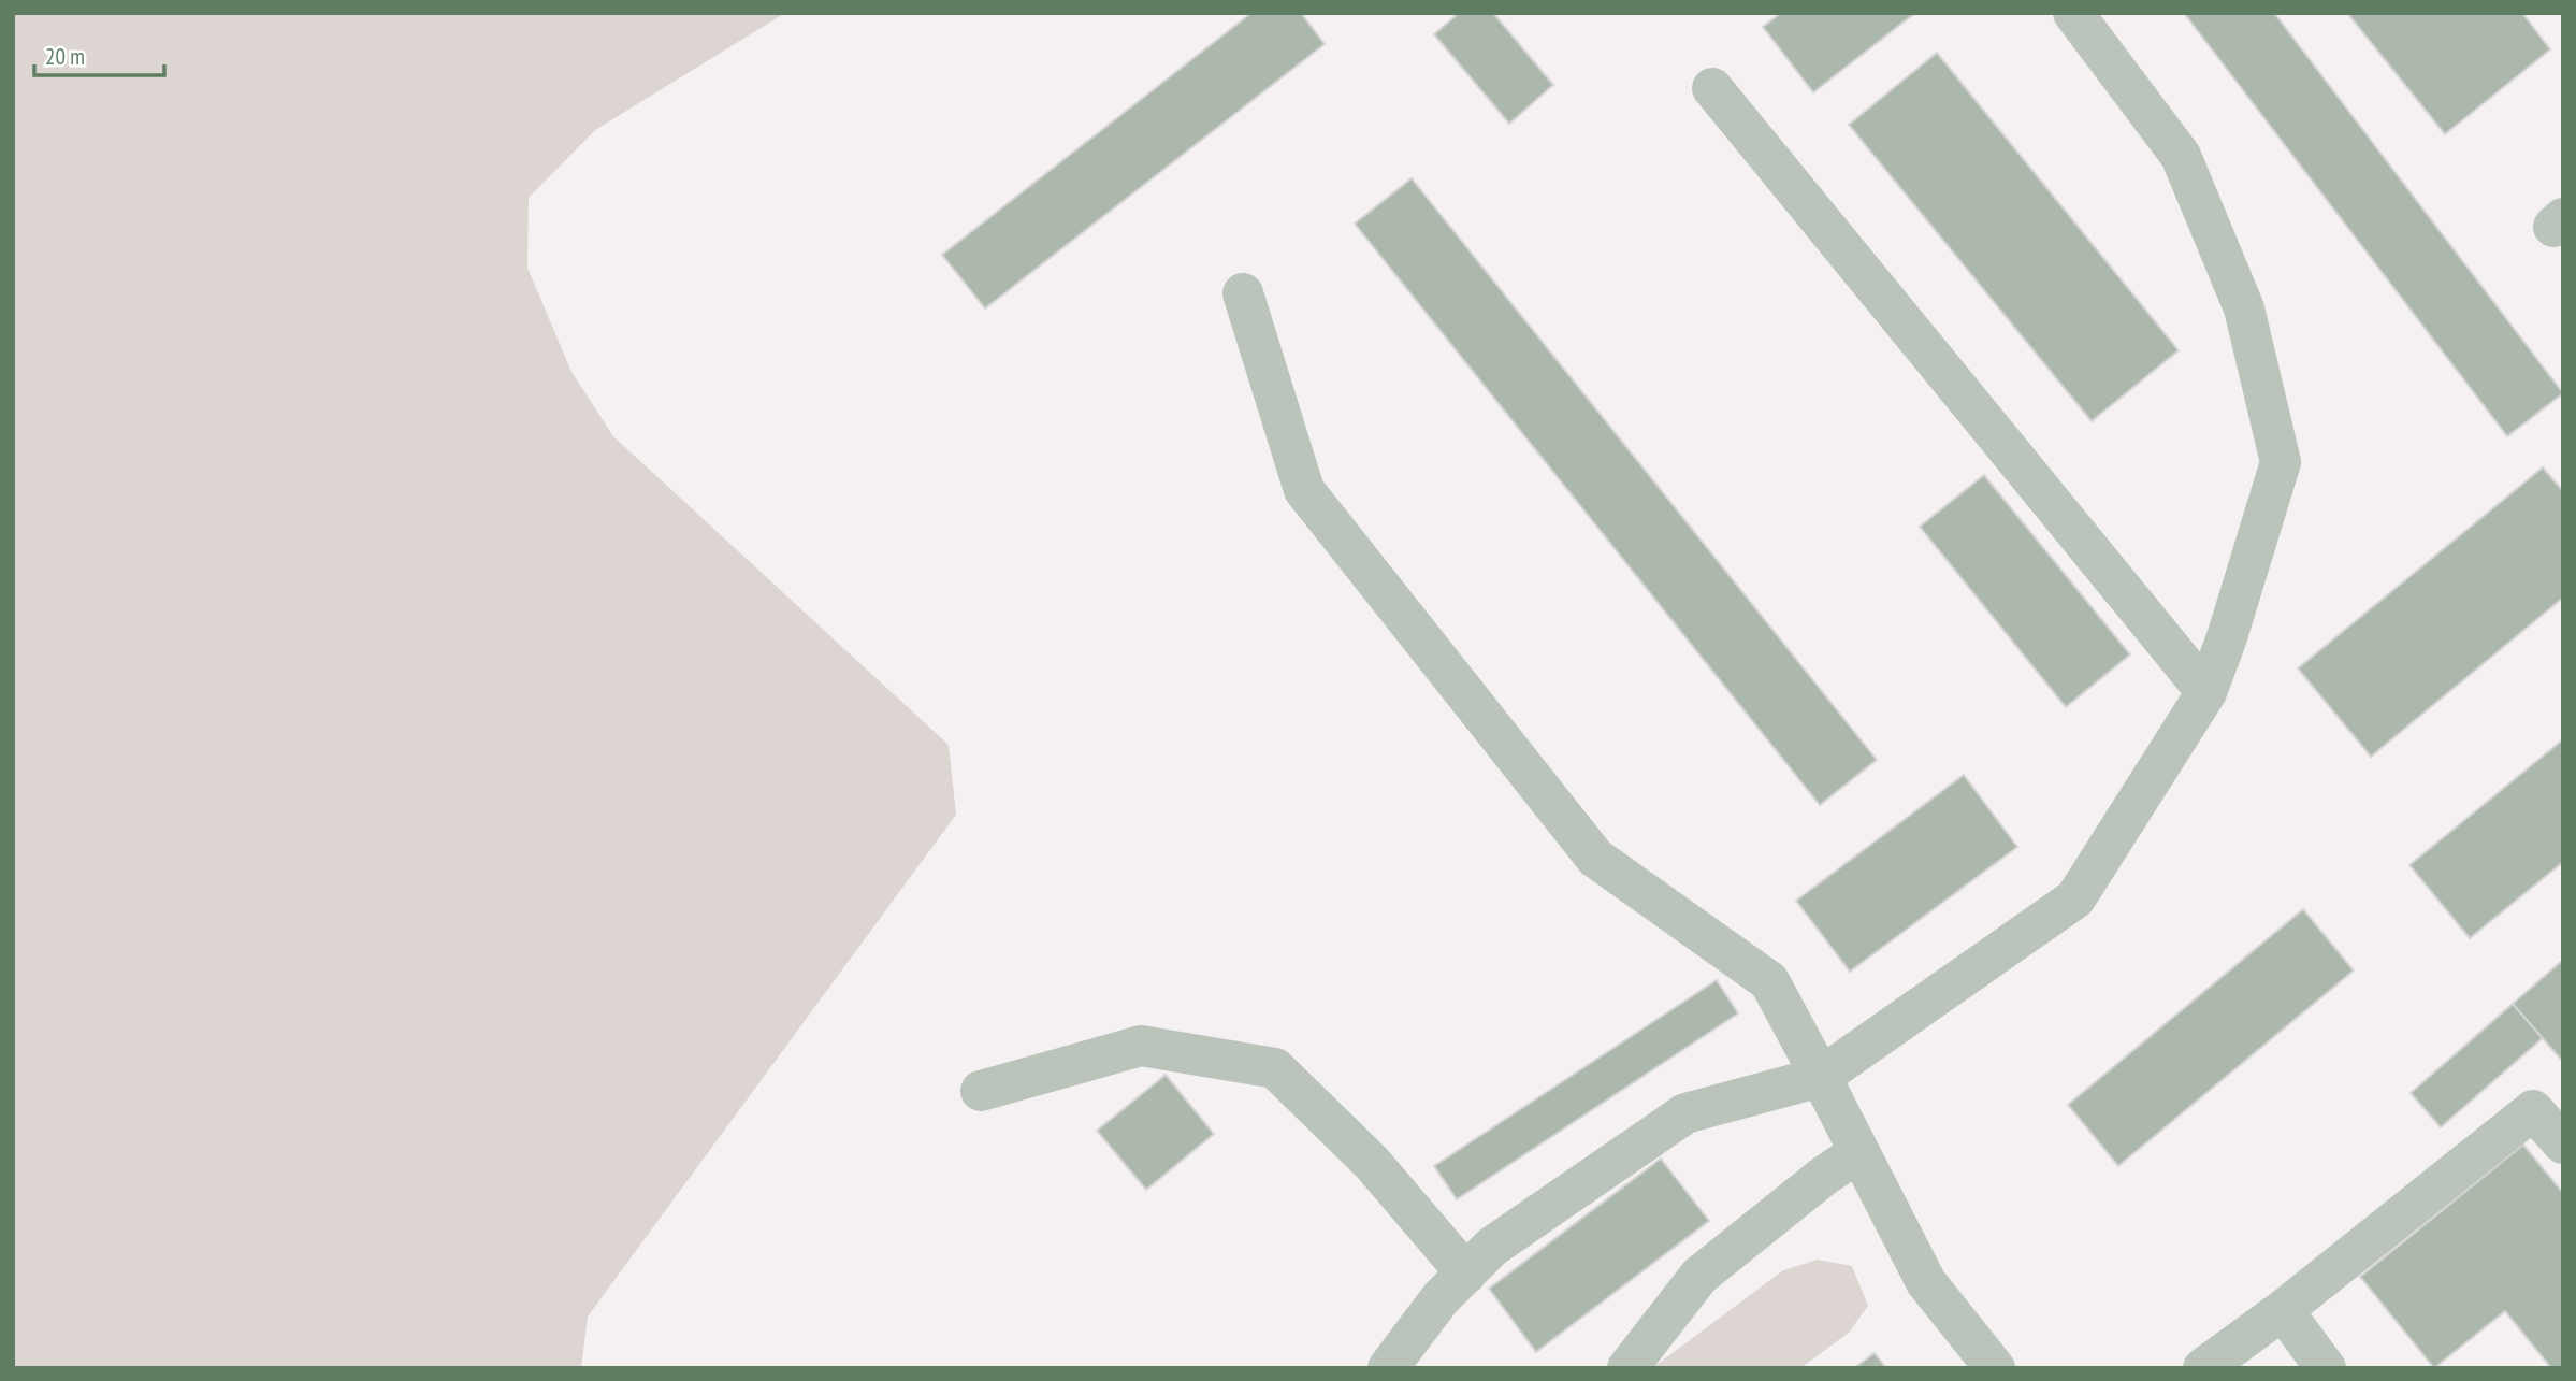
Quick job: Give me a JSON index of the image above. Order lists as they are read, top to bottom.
{
  "scale_bar": "20 m"
}
